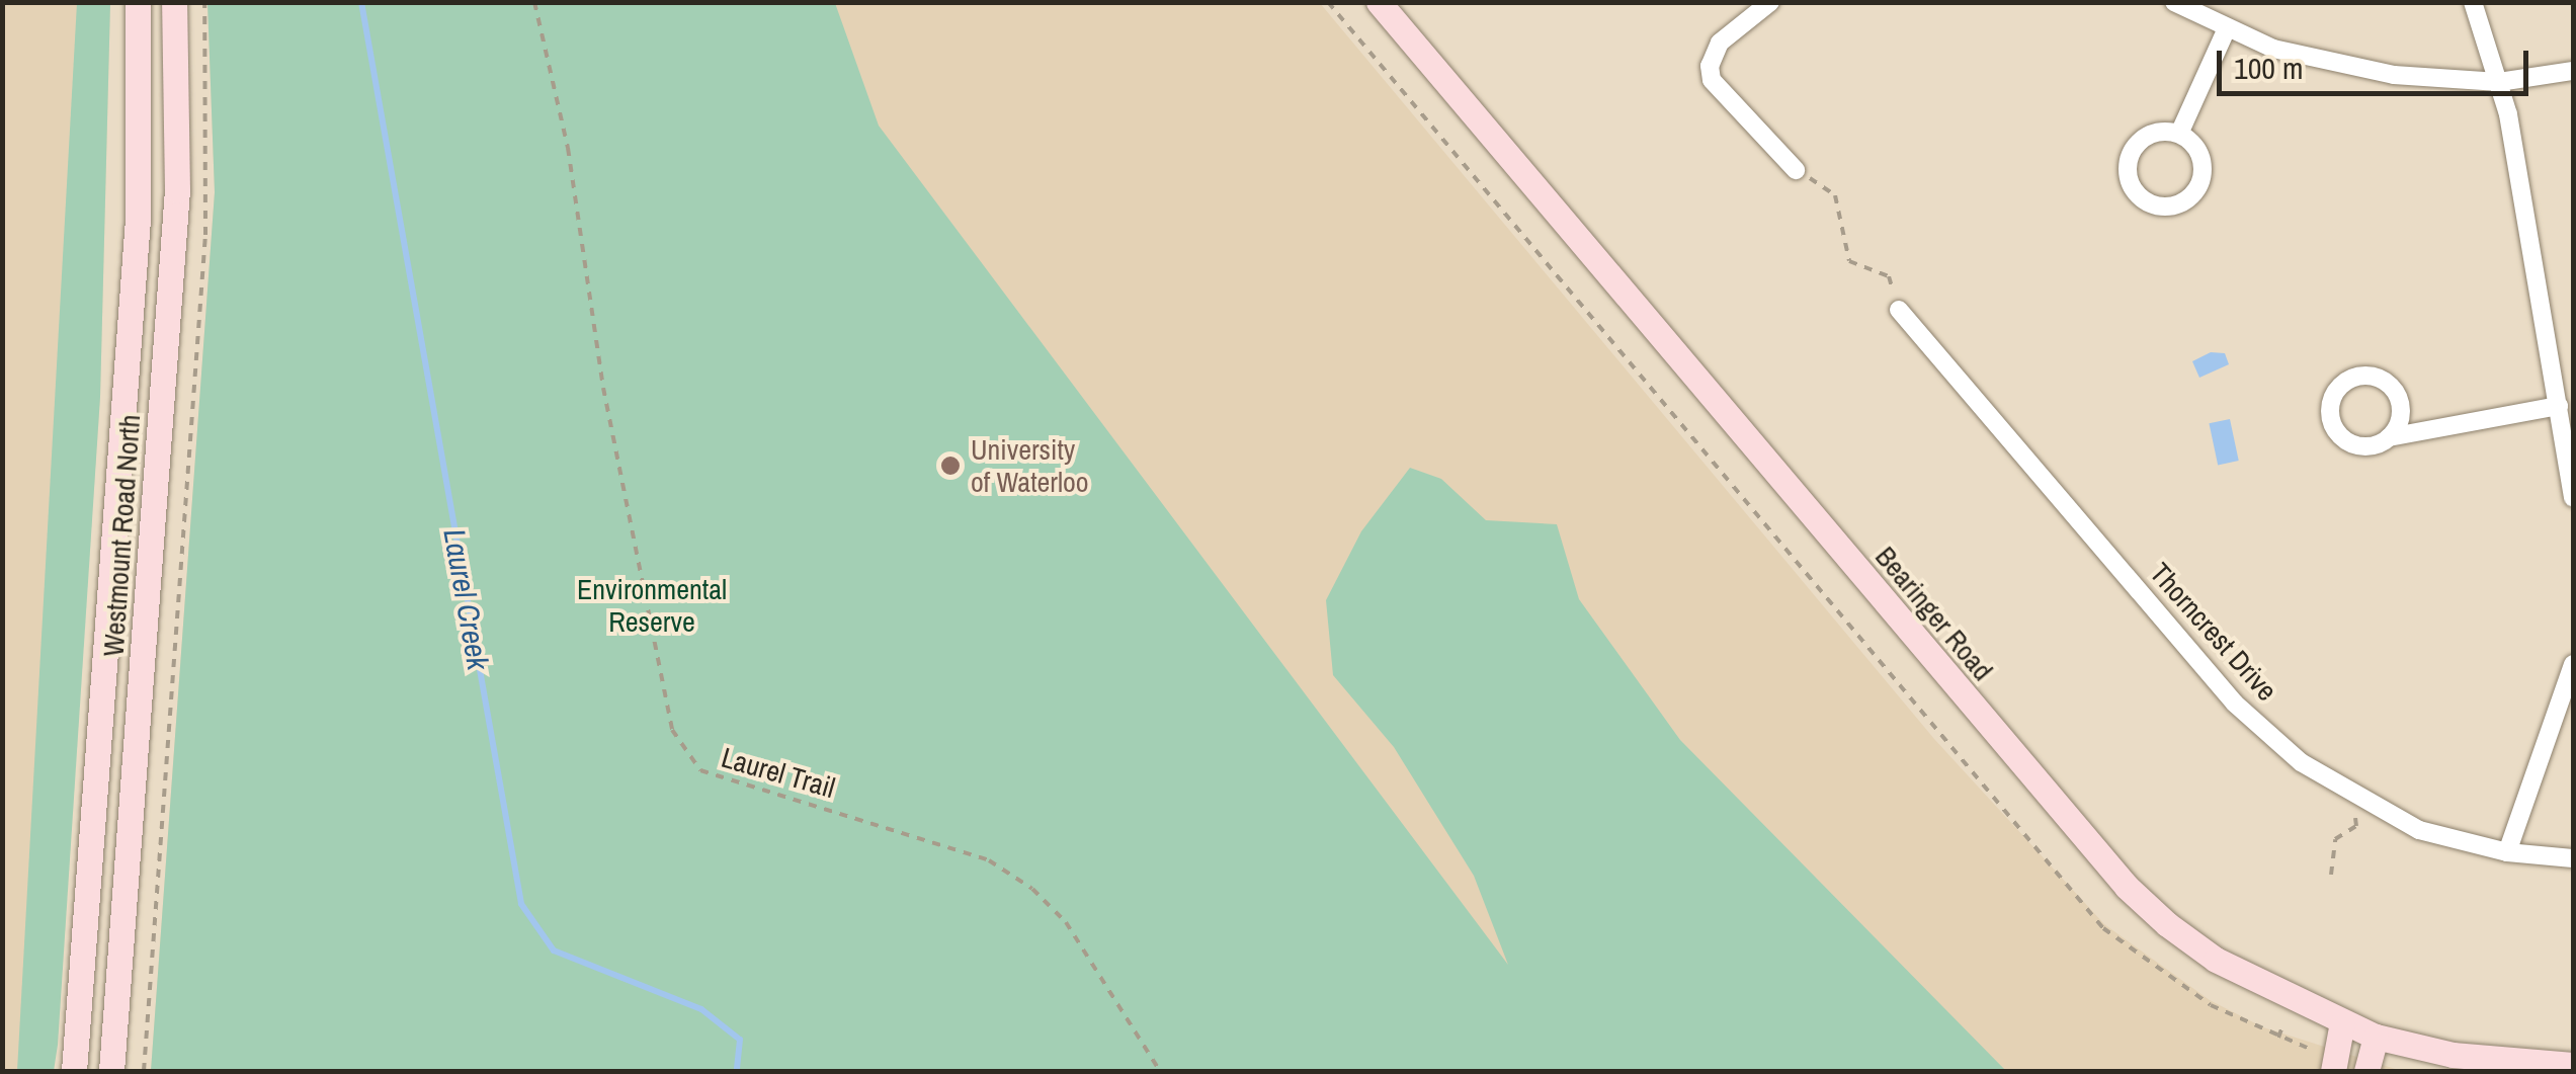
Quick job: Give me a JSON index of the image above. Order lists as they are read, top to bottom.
{
  "streets": {
    "main road": ["Westmount Road North", "Bearinger Road"],
    "street": ["Thorncrest Drive"],
    "path": ["Laurel Trail"]
  },
  "water": ["Laurel Creek"],
  "parks": ["Environmental Reserve"],
  "places": ["University of Waterloo"],
  "scale_bar": "100 m"
}
